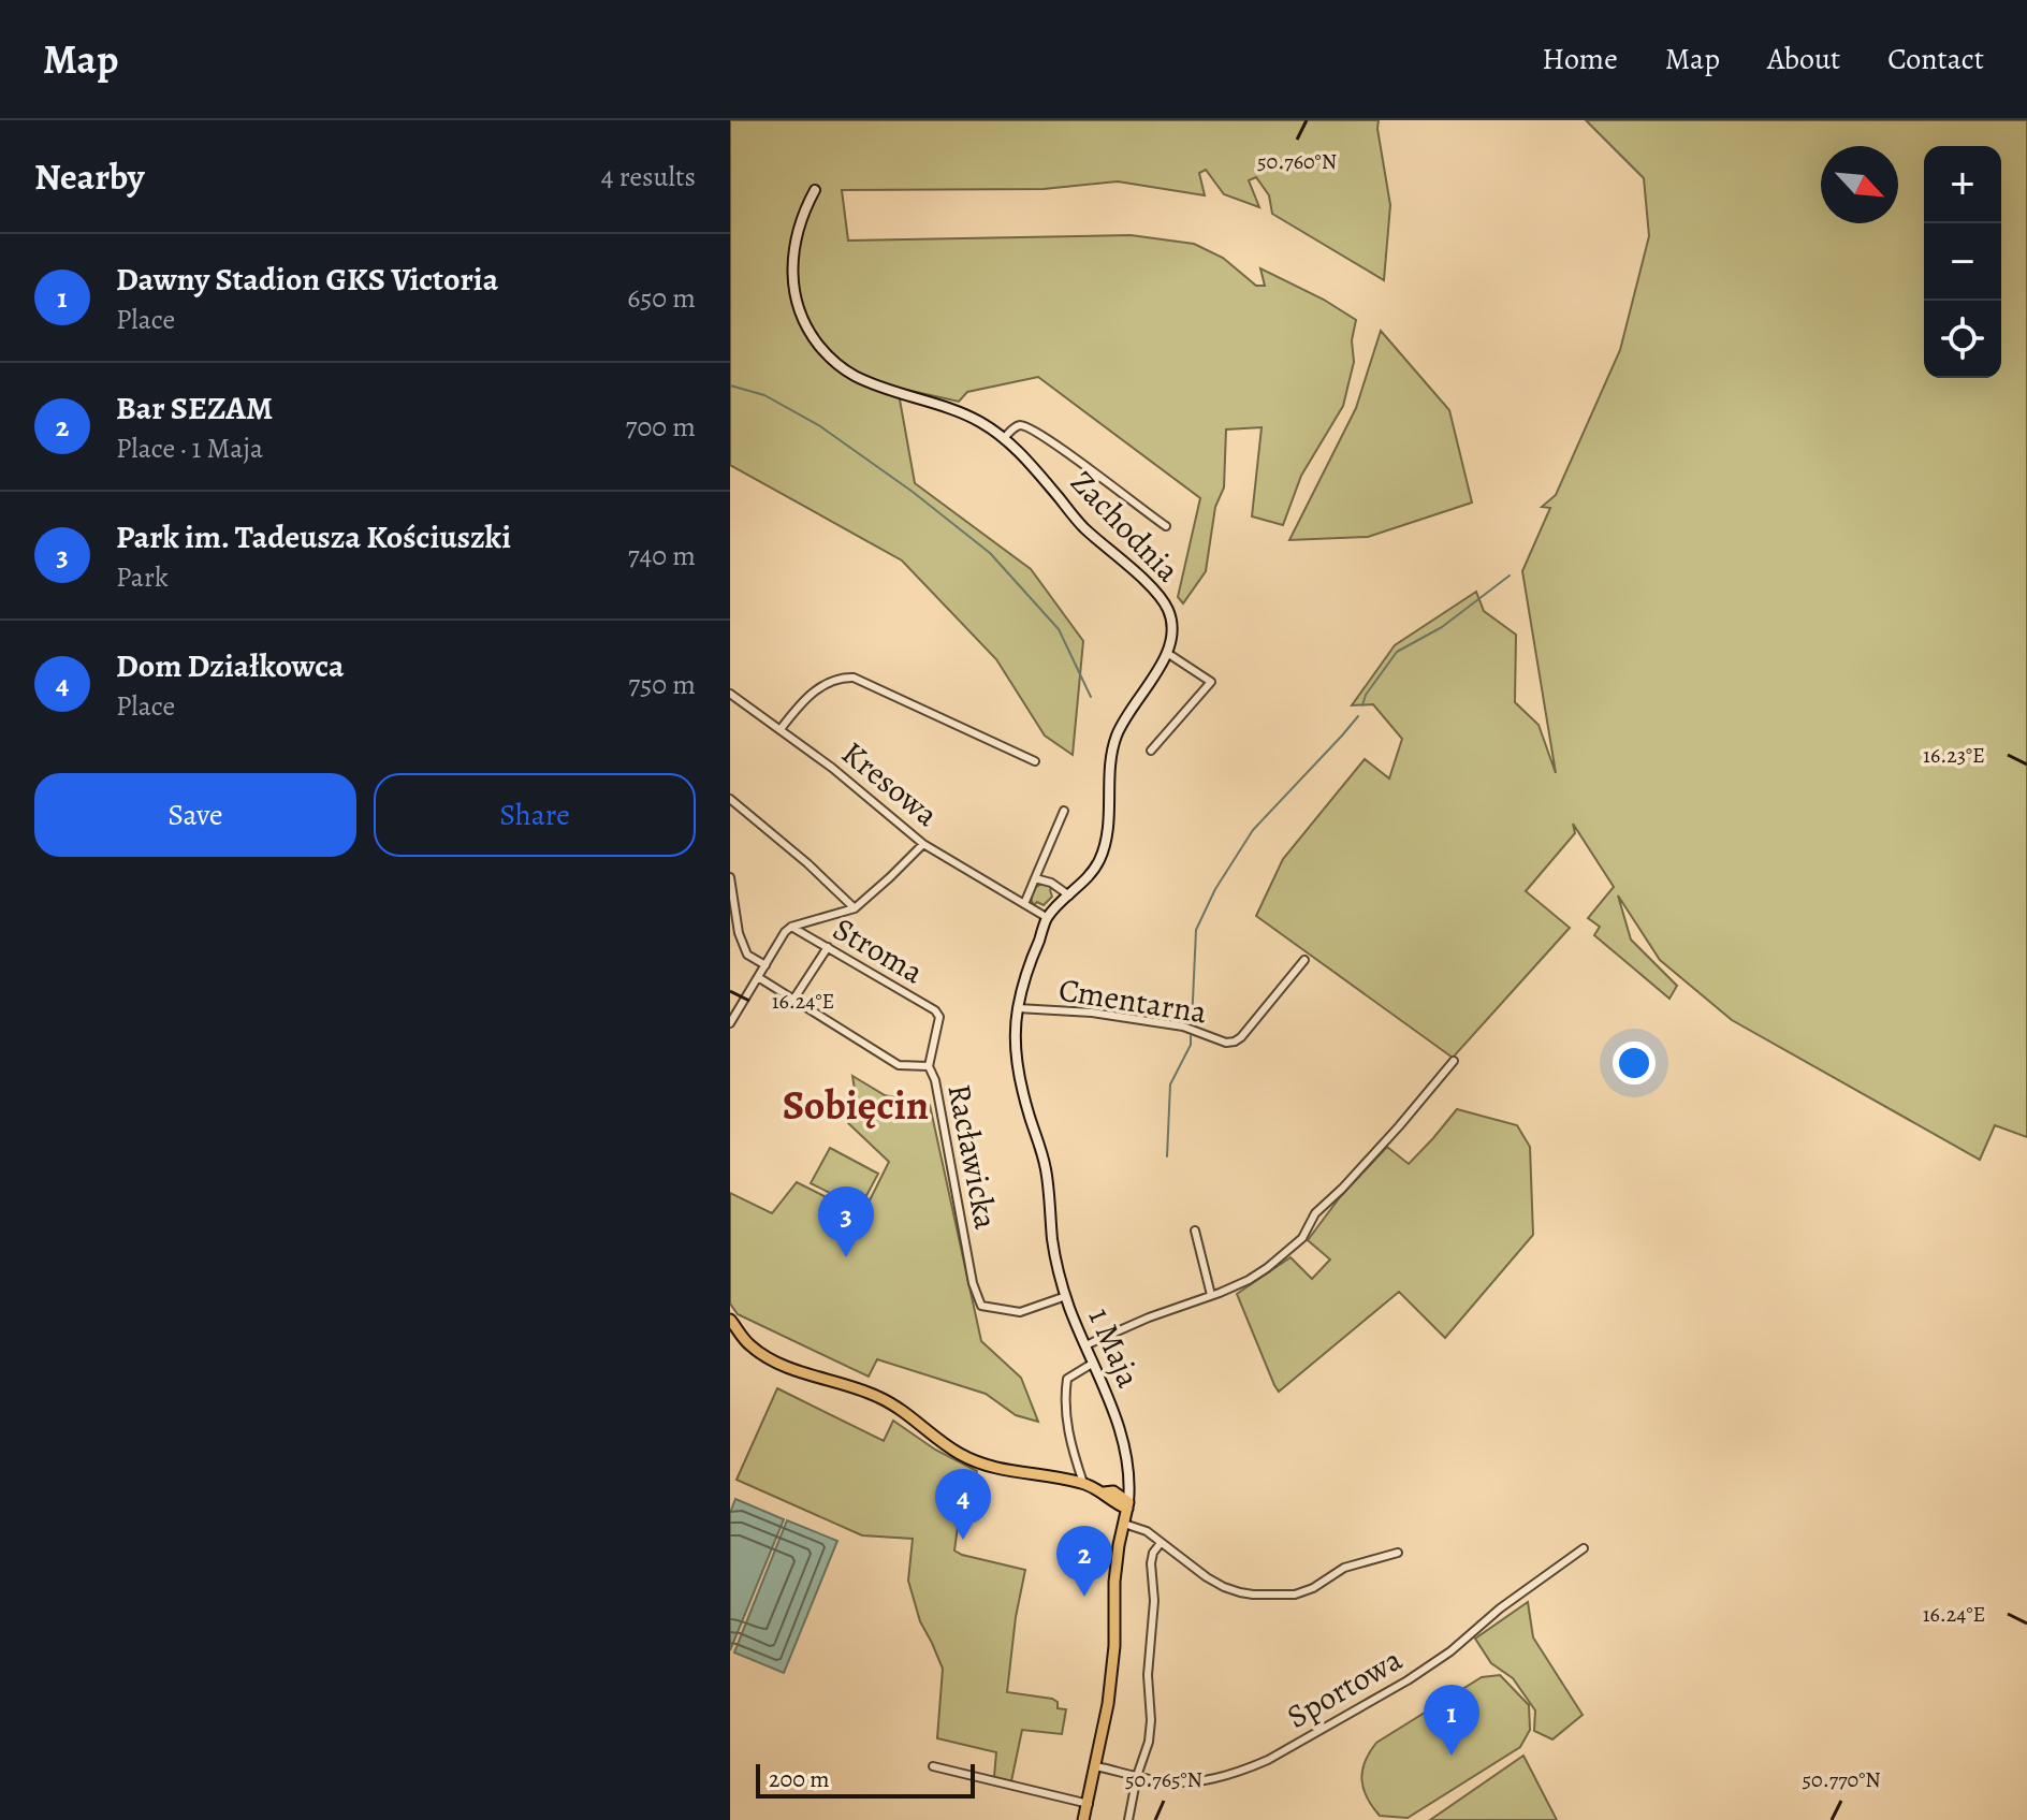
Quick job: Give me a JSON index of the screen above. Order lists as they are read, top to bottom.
{
  "streets": {
    "main road": ["1 Maja"],
    "street": [
      "Zachodnia",
      "Kresowa",
      "Stroma",
      "Cmentarna",
      "Racławicka",
      "Sportowa"
    ]
  },
  "crossings": [
    ["Kresowa", "1 Maja"],
    ["Stroma", "Racławicka"],
    ["Cmentarna", "1 Maja"],
    ["Racławicka", "1 Maja"],
    ["1 Maja", "Sportowa"]
  ],
  "districts": ["Sobięcin"],
  "scale_bar": "200 m",
  "north": "bottom right",
  "page": {
    "header": "Map",
    "nav": [
      "Home",
      "Map",
      "About",
      "Contact"
    ],
    "heading": ["Nearby", "4 results"],
    "map_buttons": ["+", "−"],
    "list": [
      {
        "mark": "1",
        "name": "Dawny Stadion GKS Victoria",
        "note": "Place",
        "value": "650 m"
      },
      {
        "mark": "2",
        "name": "Bar SEZAM",
        "note": "Place · 1 Maja",
        "value": "700 m"
      },
      {
        "mark": "3",
        "name": "Park im. Tadeusza Kościuszki",
        "note": "Park",
        "value": "740 m"
      },
      {
        "mark": "4",
        "name": "Dom Działkowca",
        "note": "Place",
        "value": "750 m"
      }
    ],
    "buttons": ["Save", "Share"],
    "pins": [
      "3",
      "4",
      "2",
      "1"
    ],
    "scale": "200 m"
  },
  "coordinates": [
    "50.760°N",
    "16.23°E",
    "16.24°E",
    "50.765°N",
    "50.770°N"
  ]
}
